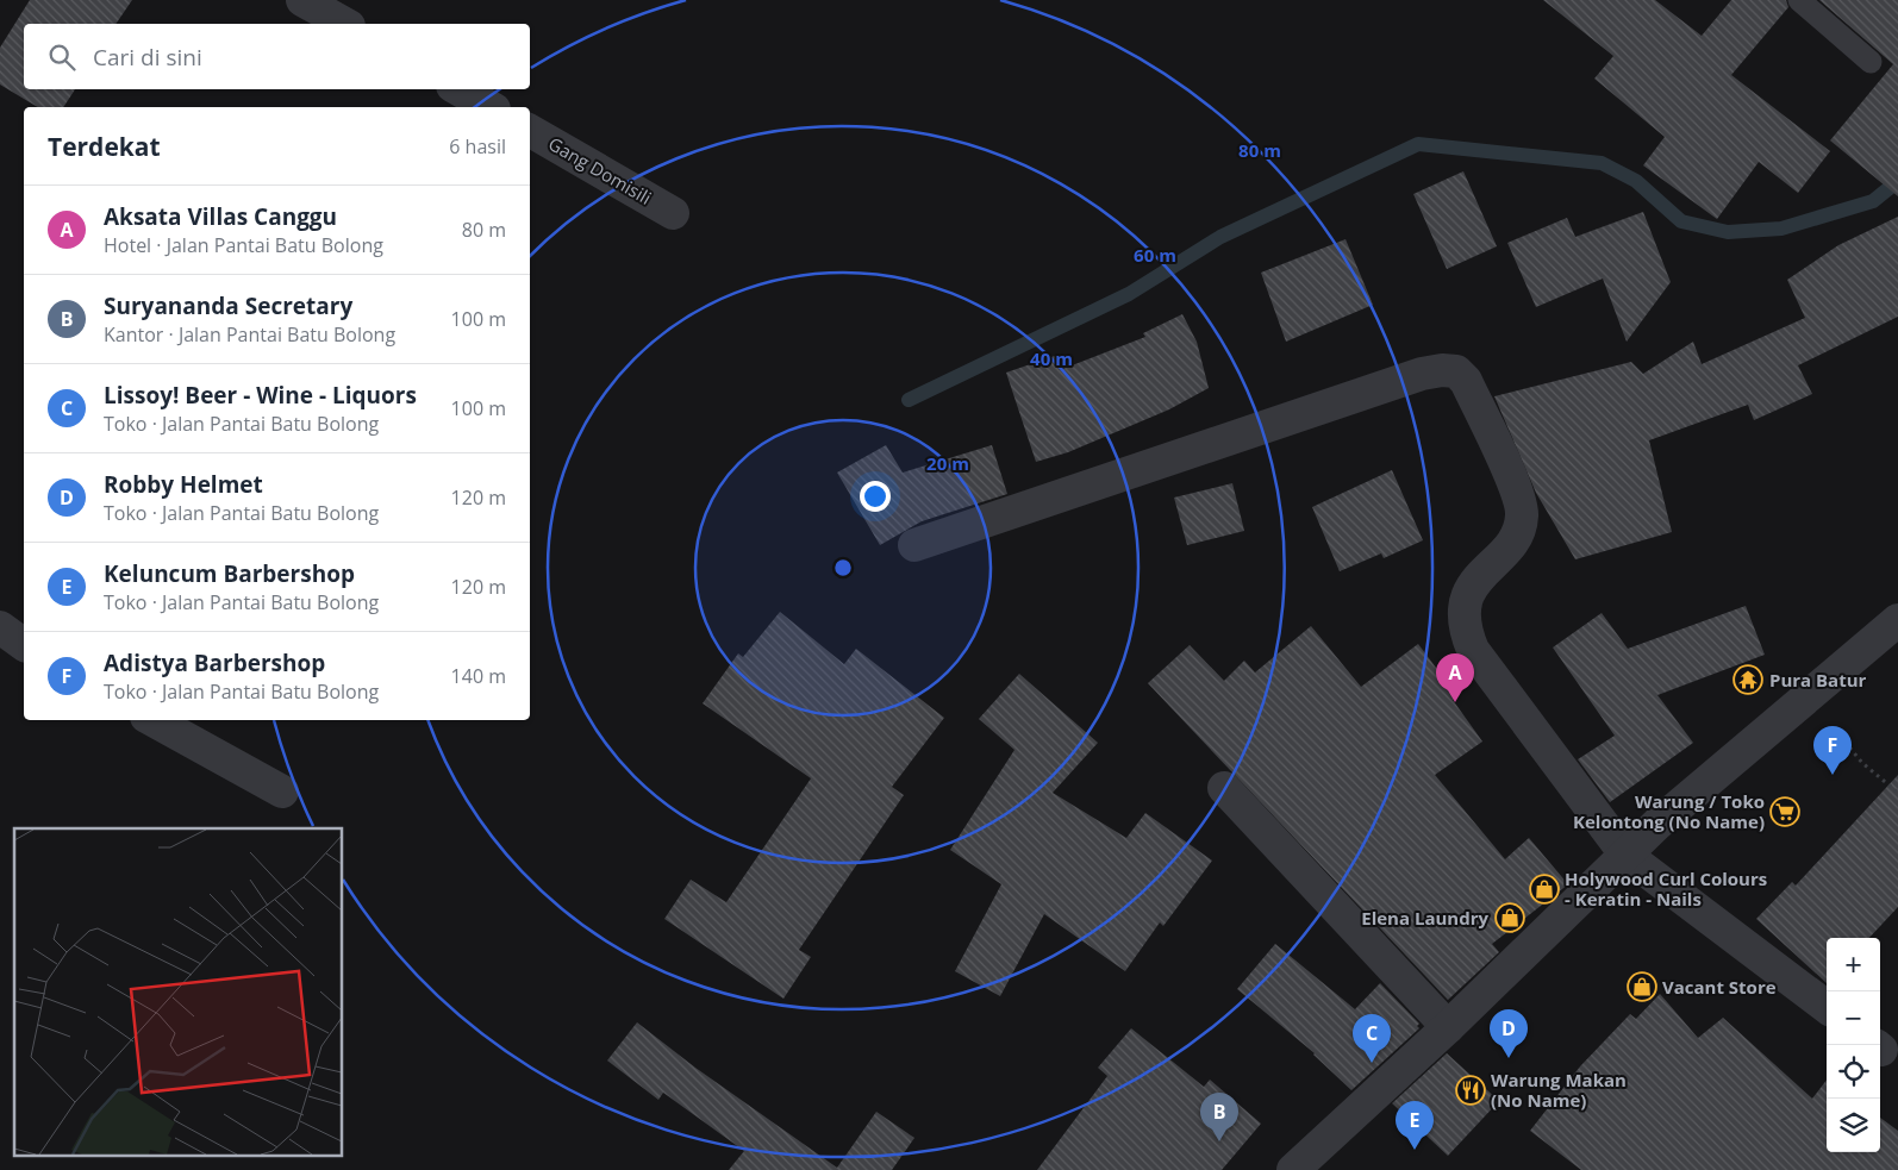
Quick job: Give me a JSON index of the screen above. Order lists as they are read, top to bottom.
{
  "streets": {
    "street": ["Gang Domisili"]
  },
  "places": {
    "temple": ["Pura Batur"],
    "supermarket": ["Warung / Toko Kelontong (No Name)"],
    "shop": ["Holywood Curl Colours - Keratin - Nails", "Elena Laundry", "Vacant Store"],
    "restaurant": ["Warung Makan (No Name)"]
  },
  "page": {
    "search": "Cari di sini",
    "heading": ["Terdekat", "6 hasil"],
    "list": [
      {
        "mark": "A",
        "name": "Aksata Villas Canggu",
        "note": "Hotel · Jalan Pantai Batu Bolong",
        "value": "80 m"
      },
      {
        "mark": "B",
        "name": "Suryananda Secretary",
        "note": "Kantor · Jalan Pantai Batu Bolong",
        "value": "100 m"
      },
      {
        "mark": "C",
        "name": "Lissoy! Beer - Wine - Liquors",
        "note": "Toko · Jalan Pantai Batu Bolong",
        "value": "100 m"
      },
      {
        "mark": "D",
        "name": "Robby Helmet",
        "note": "Toko · Jalan Pantai Batu Bolong",
        "value": "120 m"
      },
      {
        "mark": "E",
        "name": "Keluncum Barbershop",
        "note": "Toko · Jalan Pantai Batu Bolong",
        "value": "120 m"
      },
      {
        "mark": "F",
        "name": "Adistya Barbershop",
        "note": "Toko · Jalan Pantai Batu Bolong",
        "value": "140 m"
      }
    ],
    "pins": [
      "A",
      "F",
      "D",
      "C",
      "B",
      "E"
    ],
    "map_buttons": ["+", "−"]
  },
  "rings": [
    "80 m",
    "60 m",
    "40 m",
    "20 m"
  ]
}
